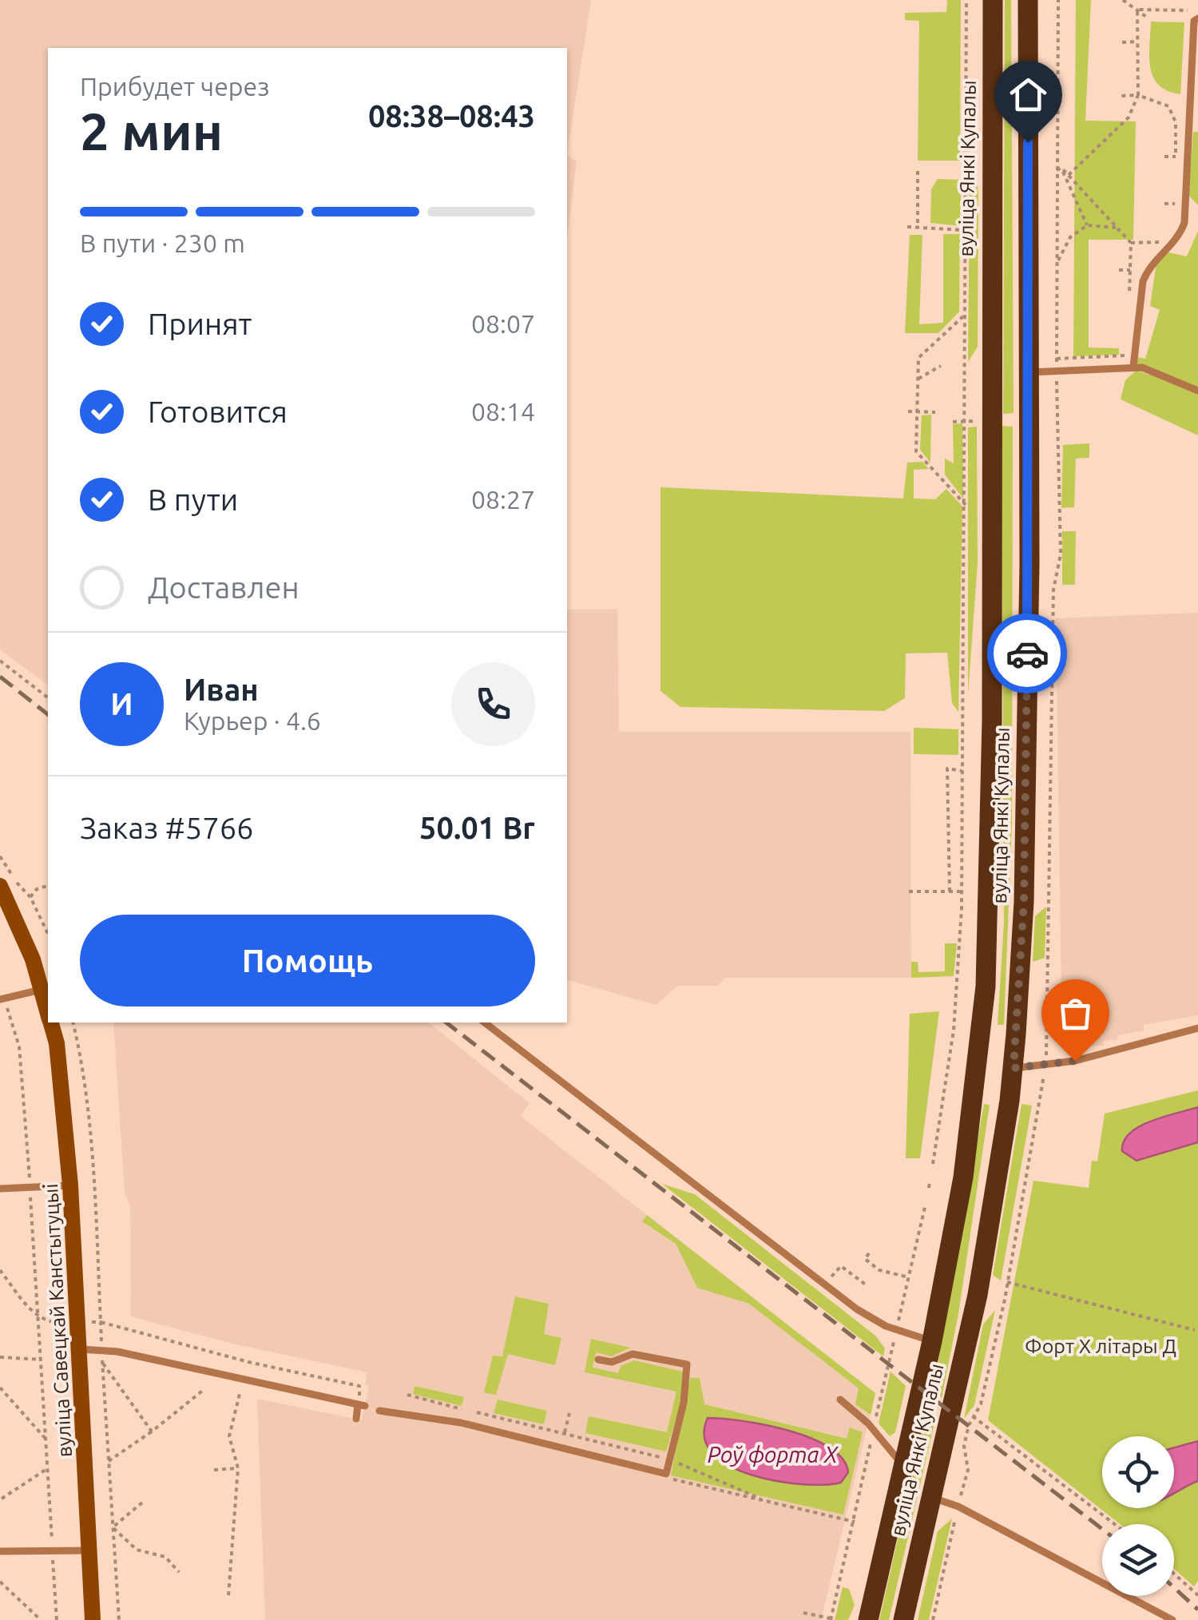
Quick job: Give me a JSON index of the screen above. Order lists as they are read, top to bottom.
{
  "streets": {
    "main road": ["вуліца Янкі Купалы", "вуліца Савецкай Канстытуцыі"]
  },
  "water": ["Роў форта X"],
  "parks": ["Форт X літары Д"],
  "page": {
    "heading": ["2 мин", "Прибудет через", "08:38–08:43"],
    "panel": [
      "Иван",
      "Курьер · 4.6",
      "Заказ #5766",
      "50.01 Br"
    ],
    "bar": "В пути · 230 m",
    "list": [
      ["Принят", "08:07"],
      ["Готовится", "08:14"],
      ["В пути", "08:27"],
      "Доставлен"
    ],
    "round": "И",
    "buttons": "Помощь"
  }
}
